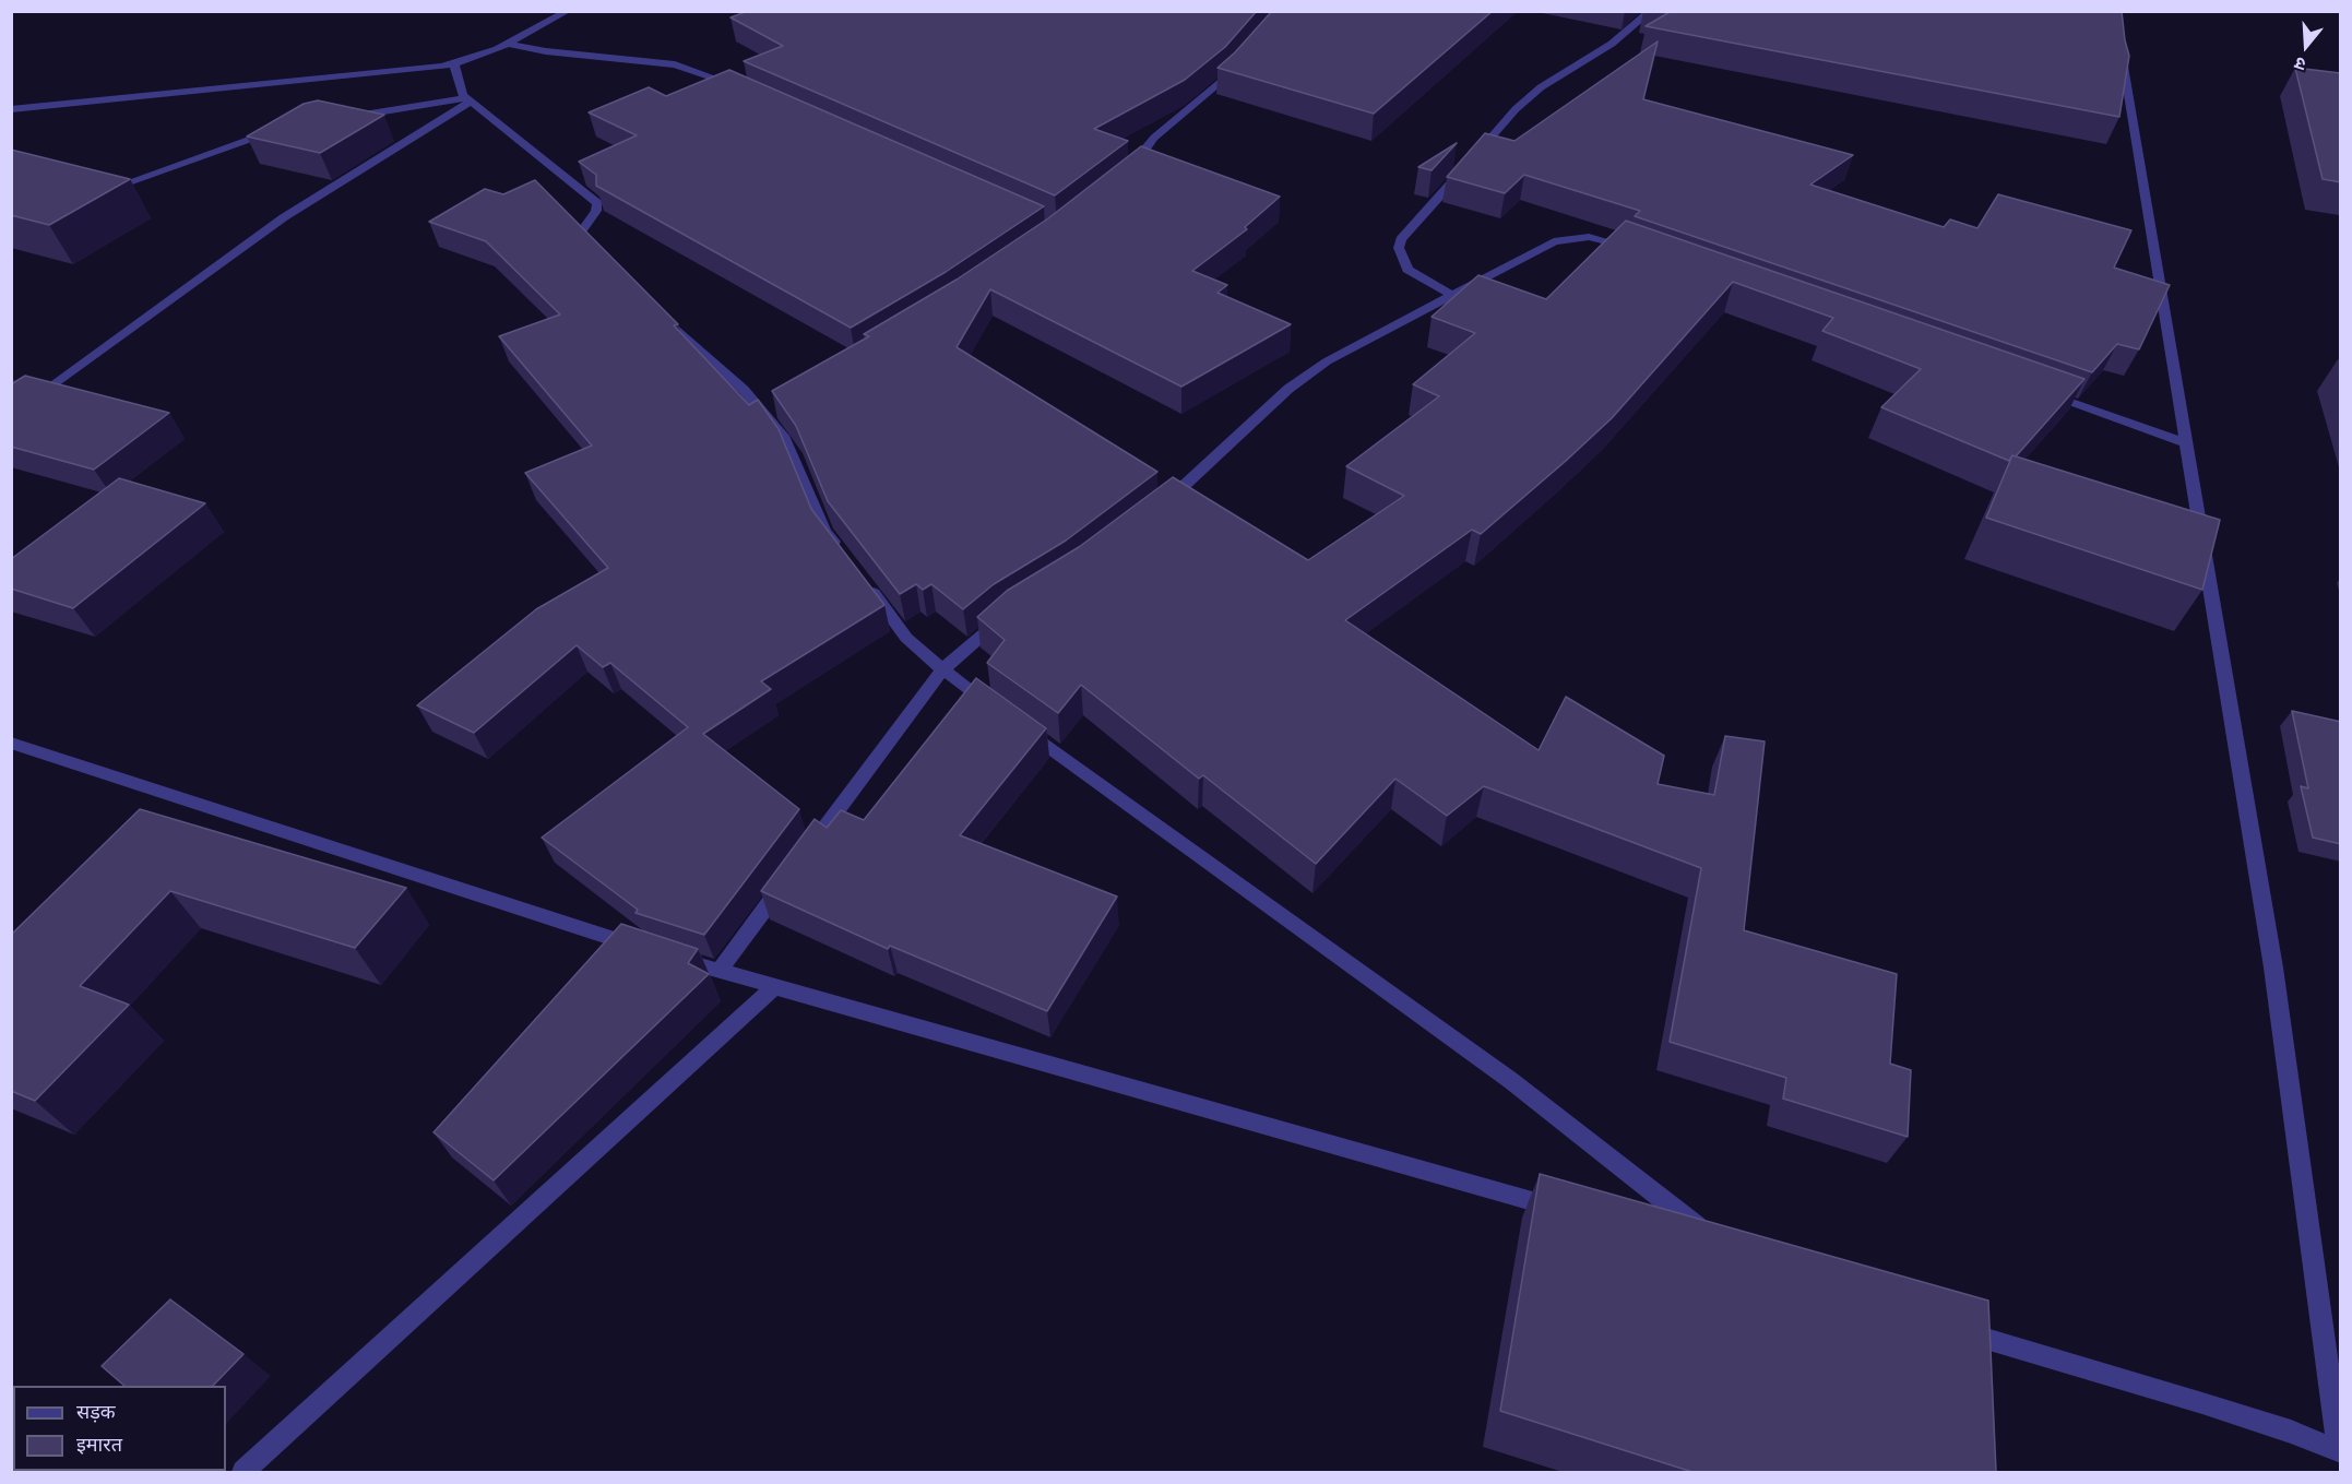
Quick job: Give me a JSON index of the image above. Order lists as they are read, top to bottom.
{
  "legend": ["सड़क", "इमारत"],
  "north": "bottom"
}
